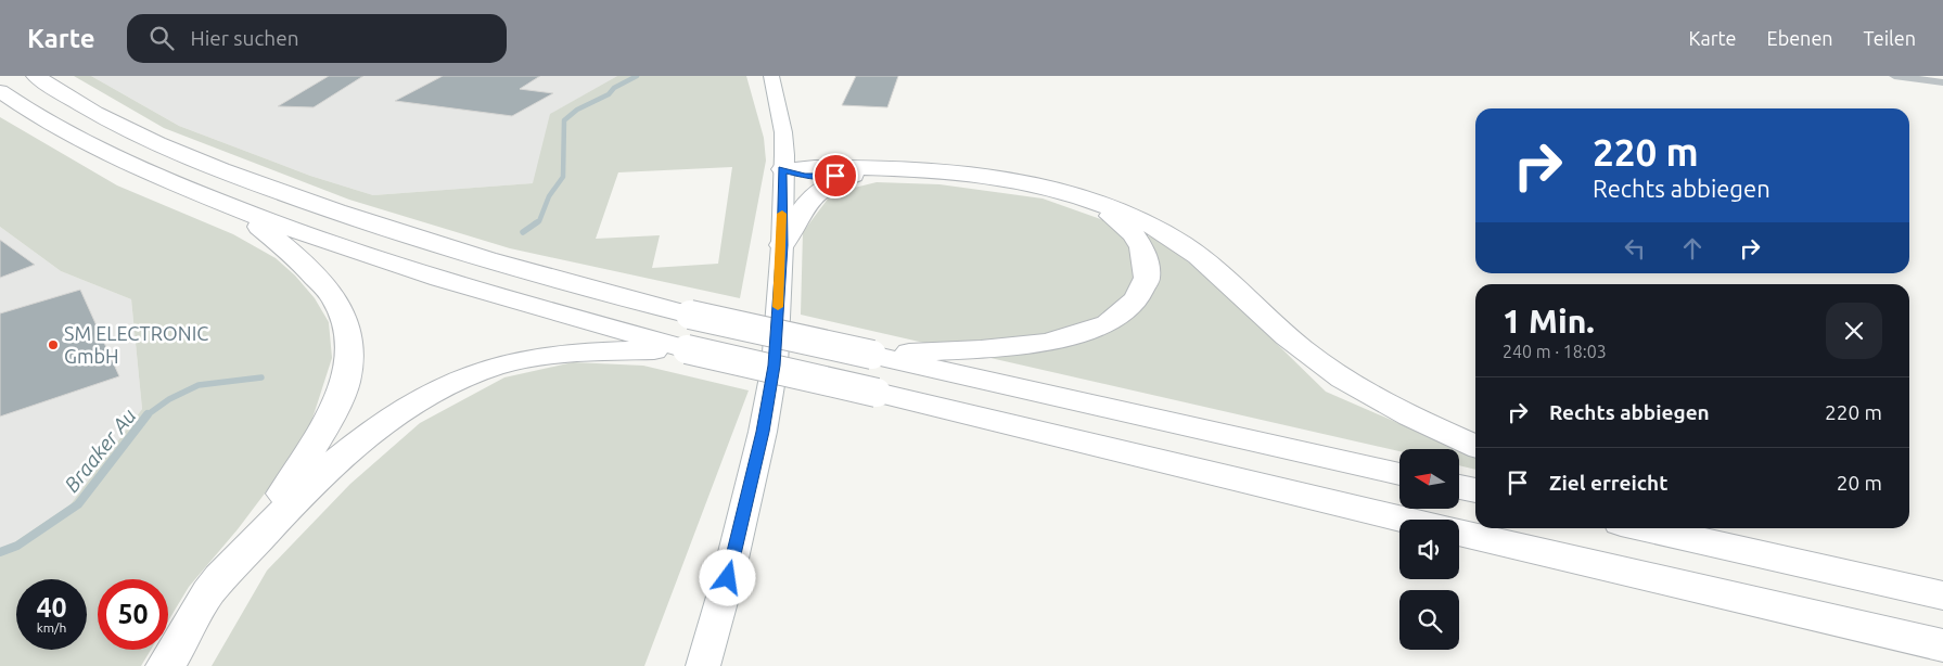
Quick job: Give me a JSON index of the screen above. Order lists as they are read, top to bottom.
{
  "water": ["Braaker Au"],
  "places": ["SM ELECTRONIC GmbH"],
  "north": "left",
  "page": {
    "header": "Karte",
    "search": "Hier suchen",
    "nav": ["Karte", "Ebenen", "Teilen"],
    "turn": ["220 m", "Rechts abbiegen"],
    "heading": ["1 Min.", "240 m · 18:03"],
    "list": [
      {
        "name": "Rechts abbiegen",
        "value": "220 m"
      },
      {
        "name": "Ziel erreicht",
        "value": "20 m"
      }
    ],
    "speed": "40 km/h",
    "limit": "50"
  }
}
